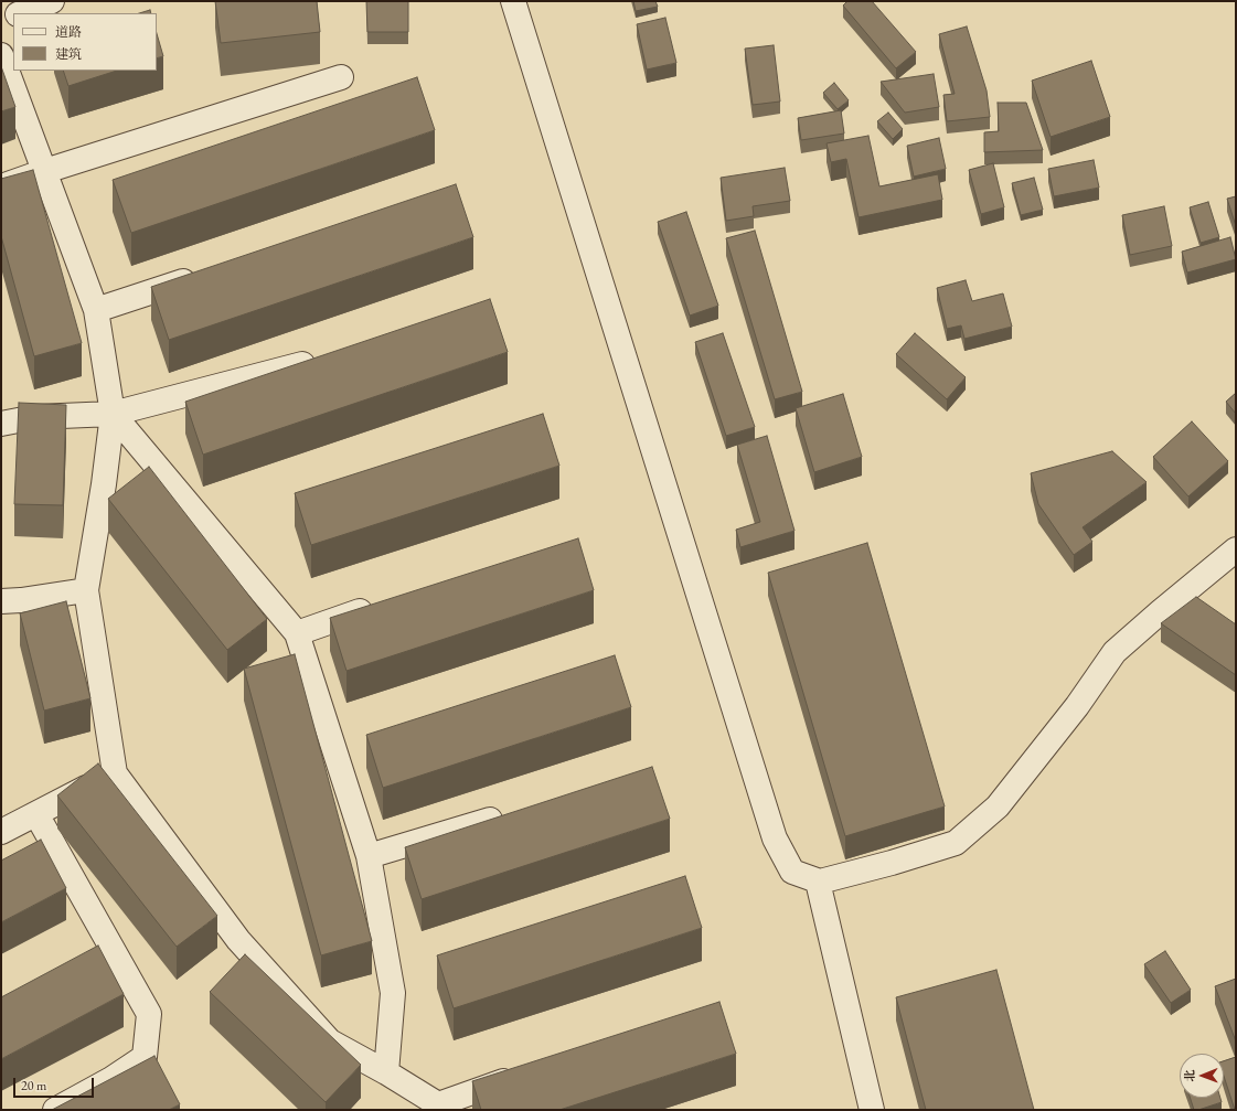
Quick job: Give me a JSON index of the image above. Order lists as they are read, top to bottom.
{
  "legend": ["道路", "建筑"],
  "scale_bar": "20 m",
  "north": "left"
}
